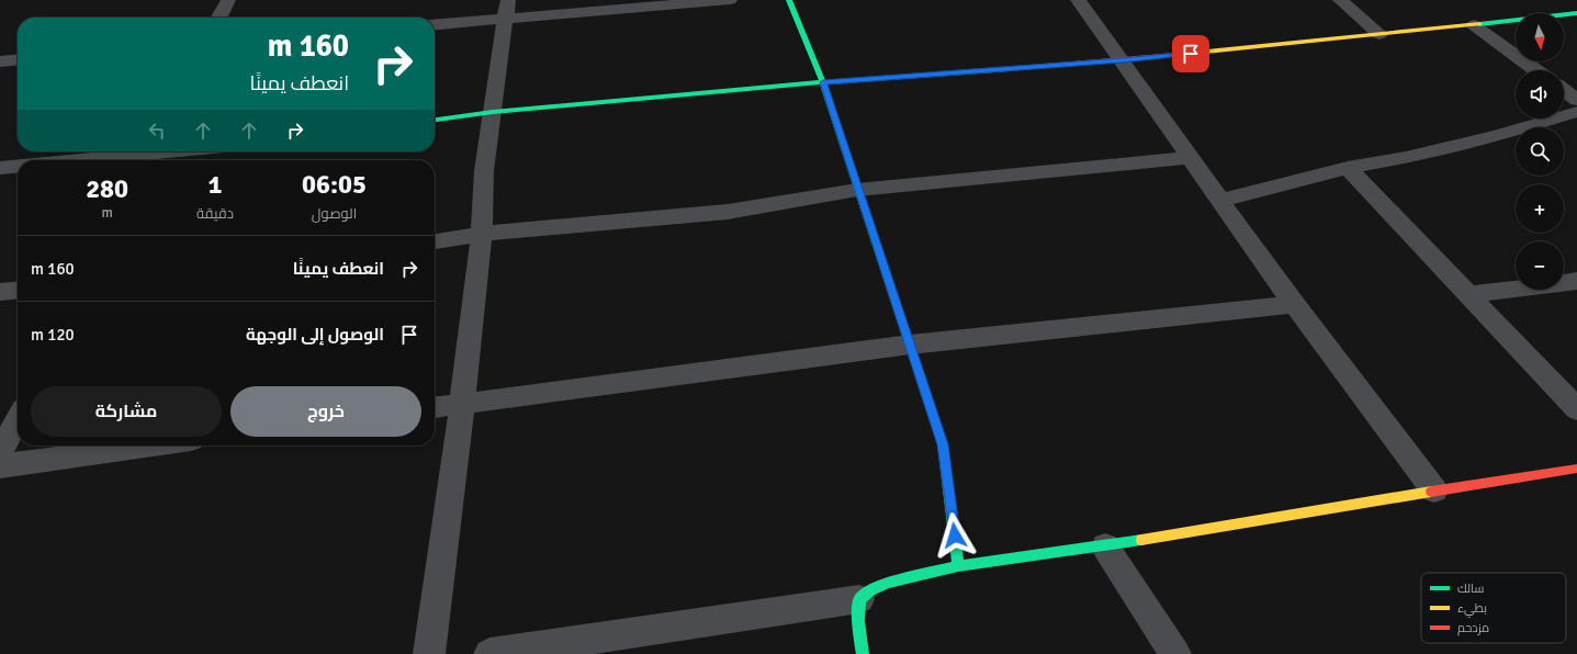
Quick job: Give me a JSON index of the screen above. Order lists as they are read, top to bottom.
{
  "legend": ["سالك", "بطيء", "مزدحم"],
  "north": "bottom",
  "page": {
    "map_buttons": ["+", "−"],
    "turn": ["160 m", "انعطف يمينًا"],
    "eta": [
      "06:05",
      "الوصول",
      "1",
      "دقيقة",
      "280",
      "m"
    ],
    "list": [
      {
        "name": "انعطف يمينًا",
        "value": "160 m"
      },
      {
        "name": "الوصول إلى الوجهة",
        "value": "120 m"
      }
    ],
    "buttons": ["خروج", "مشاركة"]
  }
}
